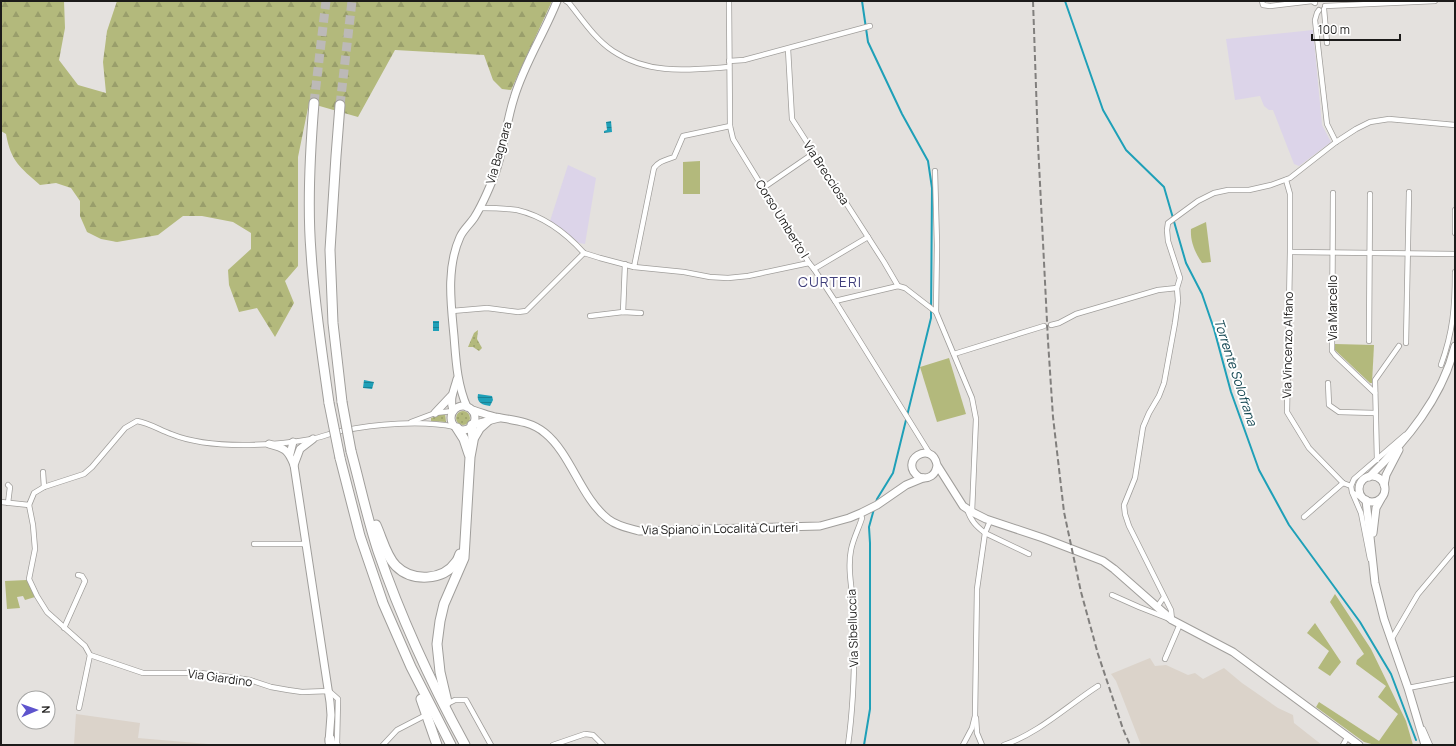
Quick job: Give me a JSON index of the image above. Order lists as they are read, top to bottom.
{
  "streets": {
    "main road": ["Via Bagnara", "Via Spiano in Località Curteri"],
    "street": [
      "Via Brecciosa",
      "Corso Umberto I",
      "Via Marcello",
      "Via Vincenzo Alfano",
      "Via Sibelluccia",
      "Via Giardino"
    ]
  },
  "crossings": [
    ["Via Bagnara", "Via Spiano in Località Curteri"],
    ["Corso Umberto I", "Via Spiano in Località Curteri"],
    ["Via Spiano in Località Curteri", "Via Sibelluccia"]
  ],
  "districts": ["CURTERI"],
  "water": ["Torrente Solofrana"],
  "scale_bar": "100 m",
  "north": "right"
}
